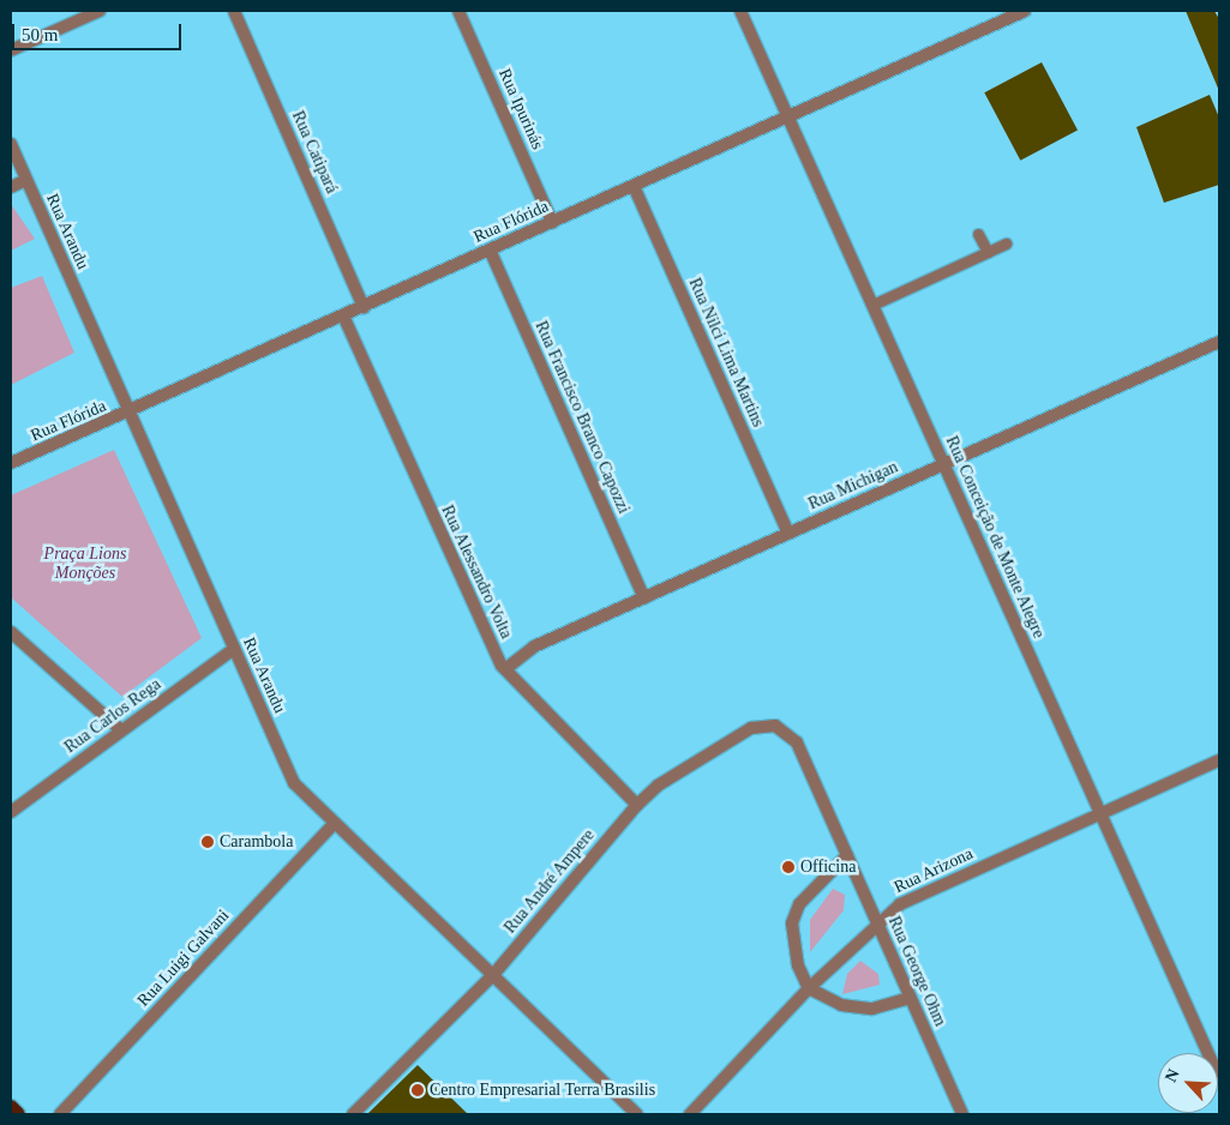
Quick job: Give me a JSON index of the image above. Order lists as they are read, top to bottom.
{
  "streets": {
    "street": [
      "Rua Ipurinás",
      "Rua Catipará",
      "Rua Flórida",
      "Rua Arandu",
      "Rua Nilci Lima Martins",
      "Rua Francisco Branco Capozzi",
      "Rua Michigan",
      "Rua Conceição de Monte Alegre",
      "Rua Alessandro Volta",
      "Rua Carlos Rega",
      "Rua Arizona",
      "Rua André Ampere",
      "Rua Luigi Galvani",
      "Rua George Ohm"
    ]
  },
  "crossings": [
    ["Rua Ipurinás", "Rua Flórida"],
    ["Rua Catipará", "Rua Flórida"],
    ["Rua Flórida", "Rua Arandu"],
    ["Rua Flórida", "Rua Nilci Lima Martins"],
    ["Rua Flórida", "Rua Francisco Branco Capozzi"],
    ["Rua Flórida", "Rua Conceição de Monte Alegre"],
    ["Rua Flórida", "Rua Alessandro Volta"],
    ["Rua Arandu", "Rua Carlos Rega"],
    ["Rua Arandu", "Rua André Ampere"],
    ["Rua Arandu", "Rua Luigi Galvani"],
    ["Rua Nilci Lima Martins", "Rua Michigan"],
    ["Rua Francisco Branco Capozzi", "Rua Michigan"],
    ["Rua Michigan", "Rua Conceição de Monte Alegre"],
    ["Rua Michigan", "Rua Alessandro Volta"],
    ["Rua Conceição de Monte Alegre", "Rua Arizona"],
    ["Rua Alessandro Volta", "Rua André Ampere"],
    ["Rua Arizona", "Rua George Ohm"],
    ["Rua André Ampere", "Rua George Ohm"]
  ],
  "parks": ["Praça Lions Monções"],
  "places": ["Carambola", "Officina", "Centro Empresarial Terra Brasilis"],
  "scale_bar": "50 m",
  "north": "top left"
}
